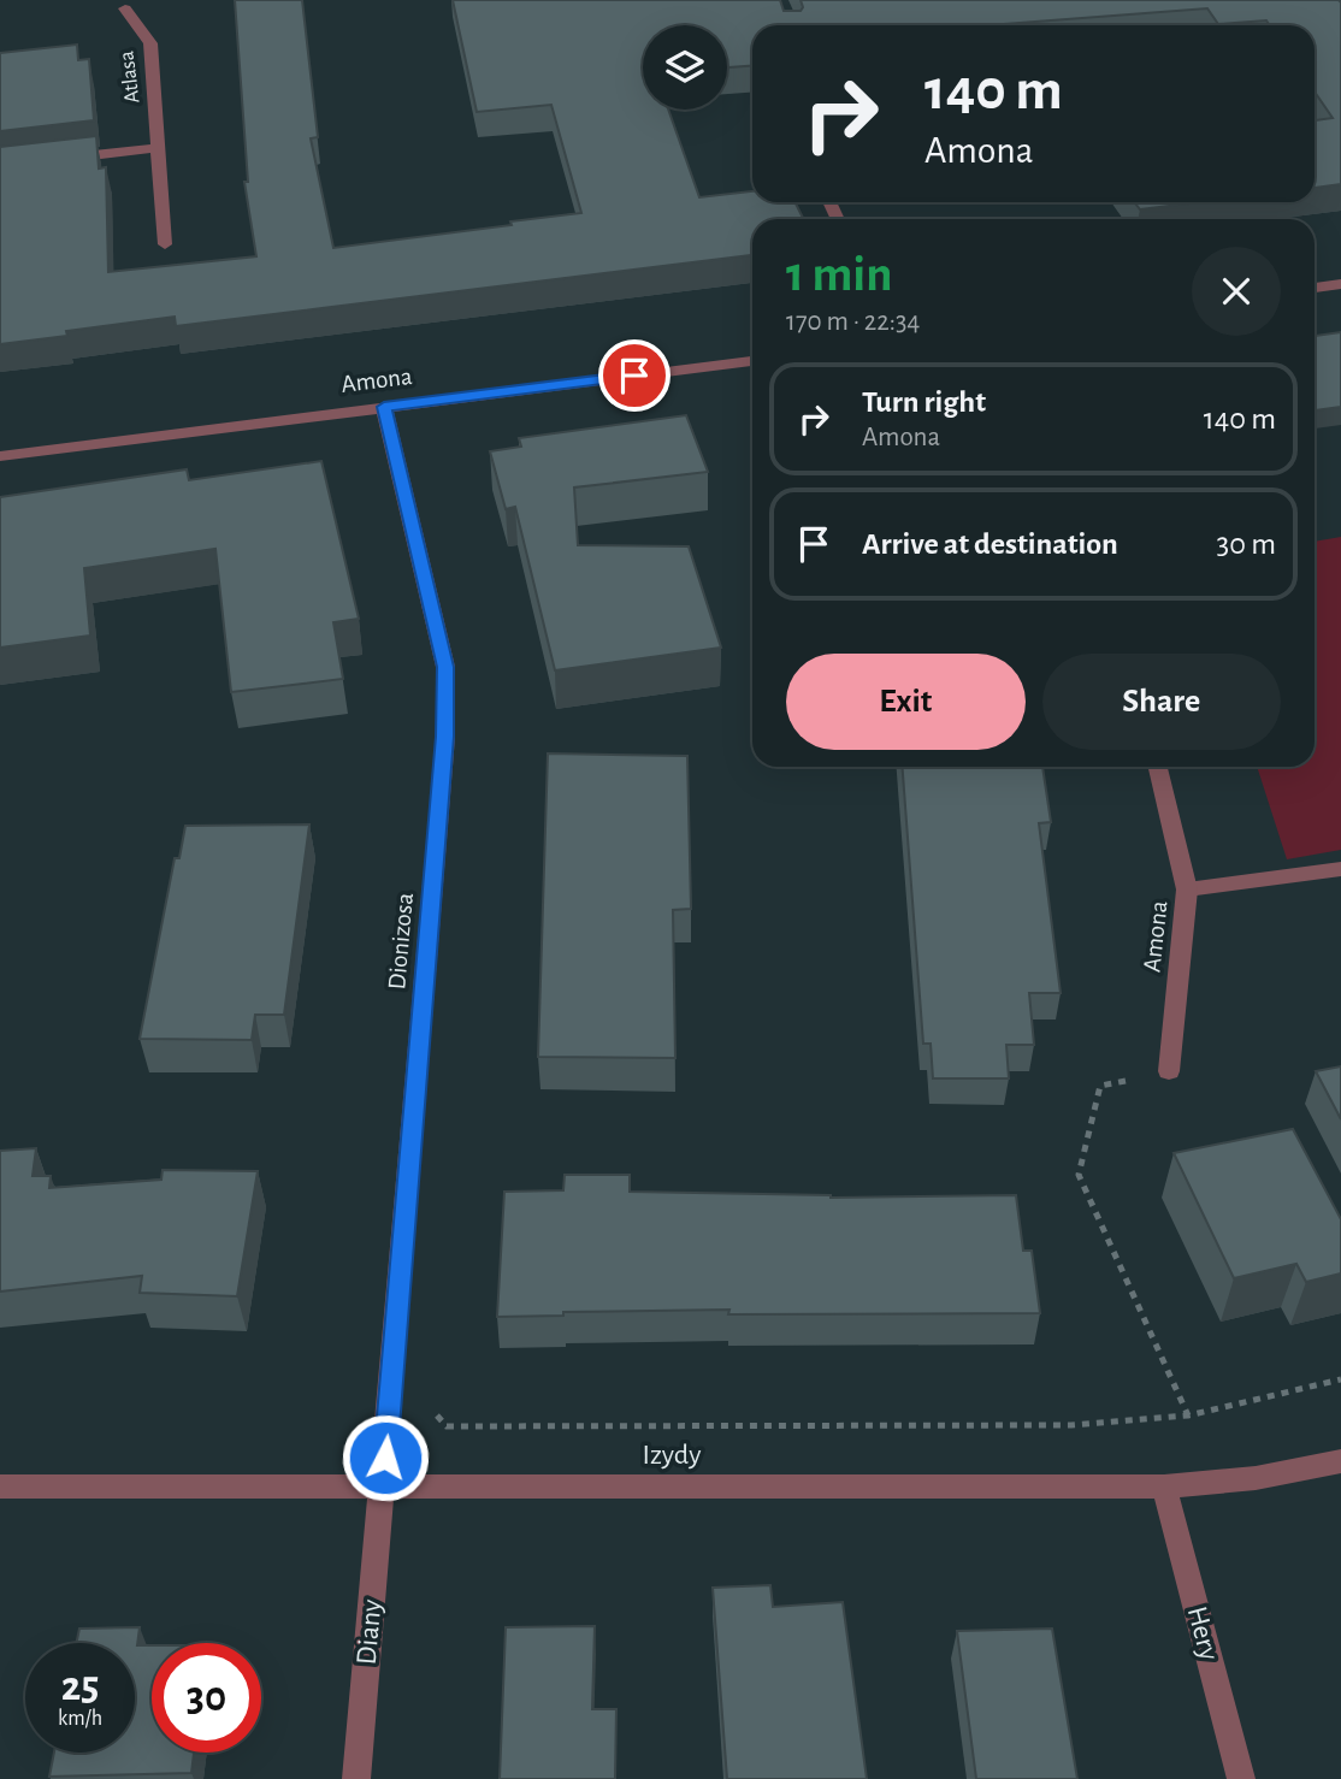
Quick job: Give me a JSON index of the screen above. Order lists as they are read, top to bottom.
{
  "streets": {
    "street": [
      "Atlasa",
      "Amona",
      "Dionizosa",
      "Izydy",
      "Diany",
      "Hery"
    ]
  },
  "crossings": [
    ["Amona", "Dionizosa"],
    ["Dionizosa", "Izydy"],
    ["Dionizosa", "Diany"],
    ["Izydy", "Diany"],
    ["Izydy", "Hery"]
  ],
  "page": {
    "turn": ["140 m", "Amona"],
    "heading": ["1 min", "170 m · 22:34"],
    "list": [
      {
        "name": "Turn right",
        "note": "Amona",
        "value": "140 m"
      },
      {
        "name": "Arrive at destination",
        "value": "30 m"
      }
    ],
    "buttons": ["Exit", "Share"],
    "speed": "25 km/h",
    "limit": "30"
  }
}
